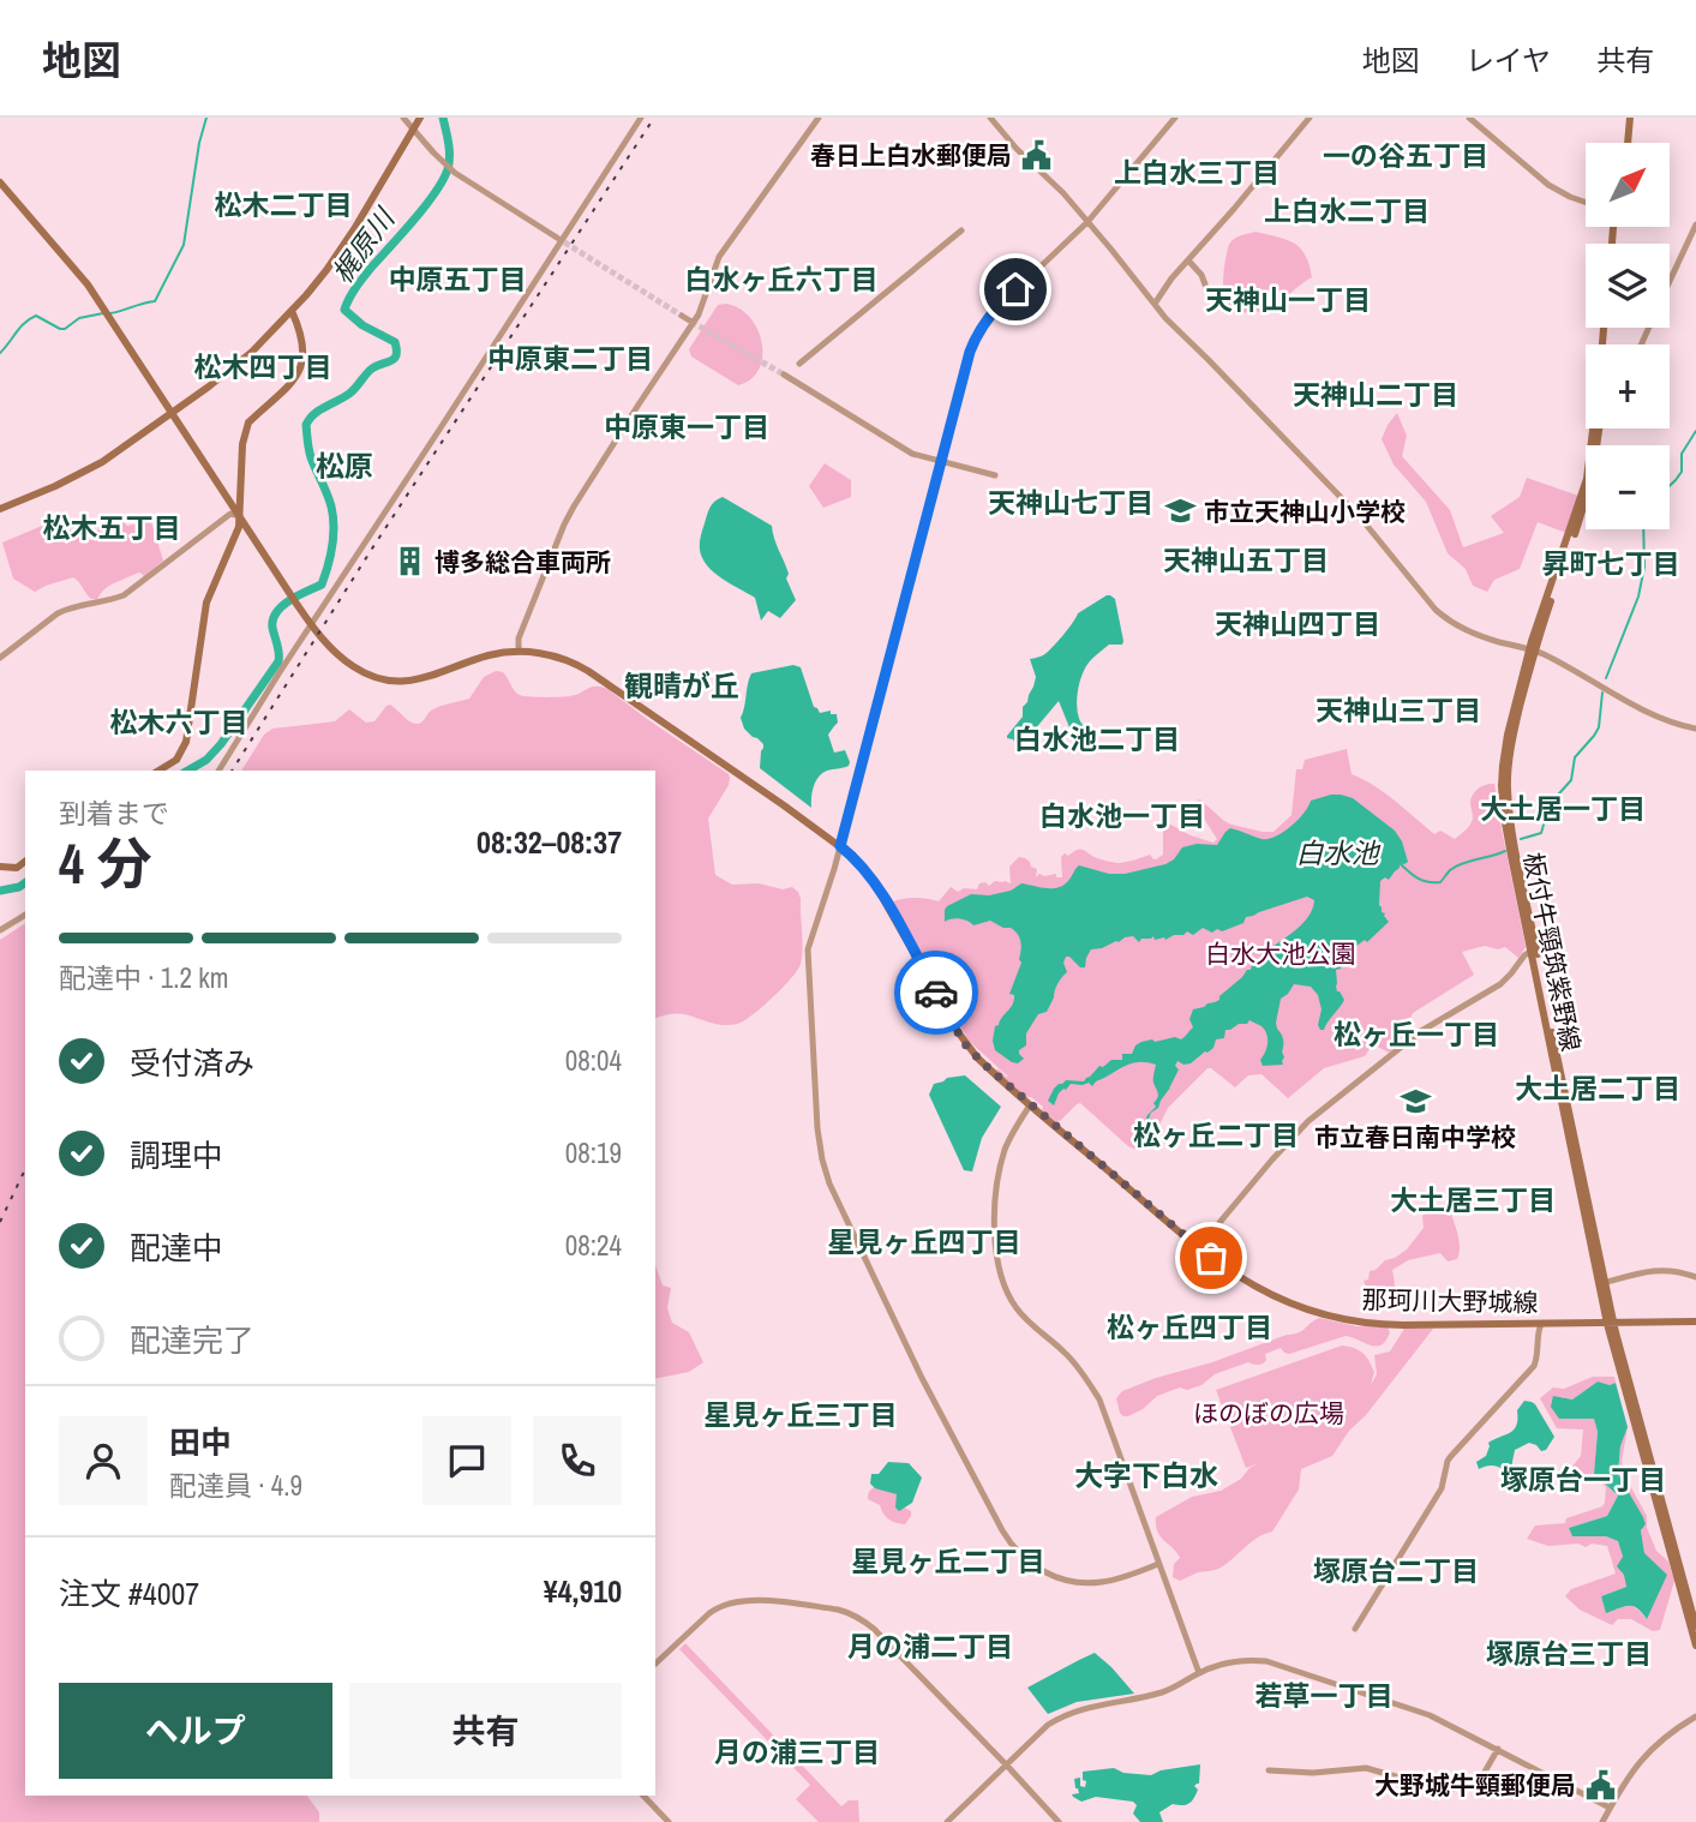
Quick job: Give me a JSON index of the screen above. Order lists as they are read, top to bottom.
{
  "streets": {
    "main road": ["板付牛頸筑紫野線", "那珂川大野城線"]
  },
  "crossings": [
    ["板付牛頸筑紫野線", "那珂川大野城線"]
  ],
  "districts": [
    "一の谷五丁目",
    "上白水三丁目",
    "松木二丁目",
    "上白水二丁目",
    "中原五丁目",
    "白水ヶ丘六丁目",
    "天神山一丁目",
    "中原東二丁目",
    "松木四丁目",
    "天神山二丁目",
    "中原東一丁目",
    "松原",
    "天神山七丁目",
    "松木五丁目",
    "天神山五丁目",
    "昇町七丁目",
    "天神山四丁目",
    "観晴が丘",
    "天神山三丁目",
    "松木六丁目",
    "白水池二丁目",
    "大土居一丁目",
    "白水池一丁目",
    "松ヶ丘一丁目",
    "大土居二丁目",
    "松ヶ丘二丁目",
    "大土居三丁目",
    "星見ヶ丘四丁目",
    "松ヶ丘四丁目",
    "星見ヶ丘三丁目",
    "大字下白水",
    "塚原台一丁目",
    "星見ヶ丘二丁目",
    "塚原台二丁目",
    "月の浦二丁目",
    "塚原台三丁目",
    "若草一丁目",
    "月の浦三丁目"
  ],
  "water": ["梶原川", "白水池"],
  "parks": ["白水大池公園", "ほのぼの広場"],
  "places": {
    "public building": ["春日上白水郵便局", "大野城牛頸郵便局"],
    "school or university": ["市立天神山小学校", "市立春日南中学校"],
    "building": ["博多総合車両所"]
  },
  "north": "top right",
  "page": {
    "header": "地図",
    "nav": ["地図", "レイヤ", "共有"],
    "map_buttons": ["+", "−"],
    "heading": ["4 分", "到着まで", "08:32–08:37"],
    "panel": [
      "田中",
      "配達員 · 4.9",
      "注文 #4007",
      "¥4,910"
    ],
    "bar": "配達中 · 1.2 km",
    "list": [
      ["受付済み", "08:04"],
      ["調理中", "08:19"],
      ["配達中", "08:24"],
      "配達完了"
    ],
    "buttons": ["ヘルプ", "共有"]
  }
}
